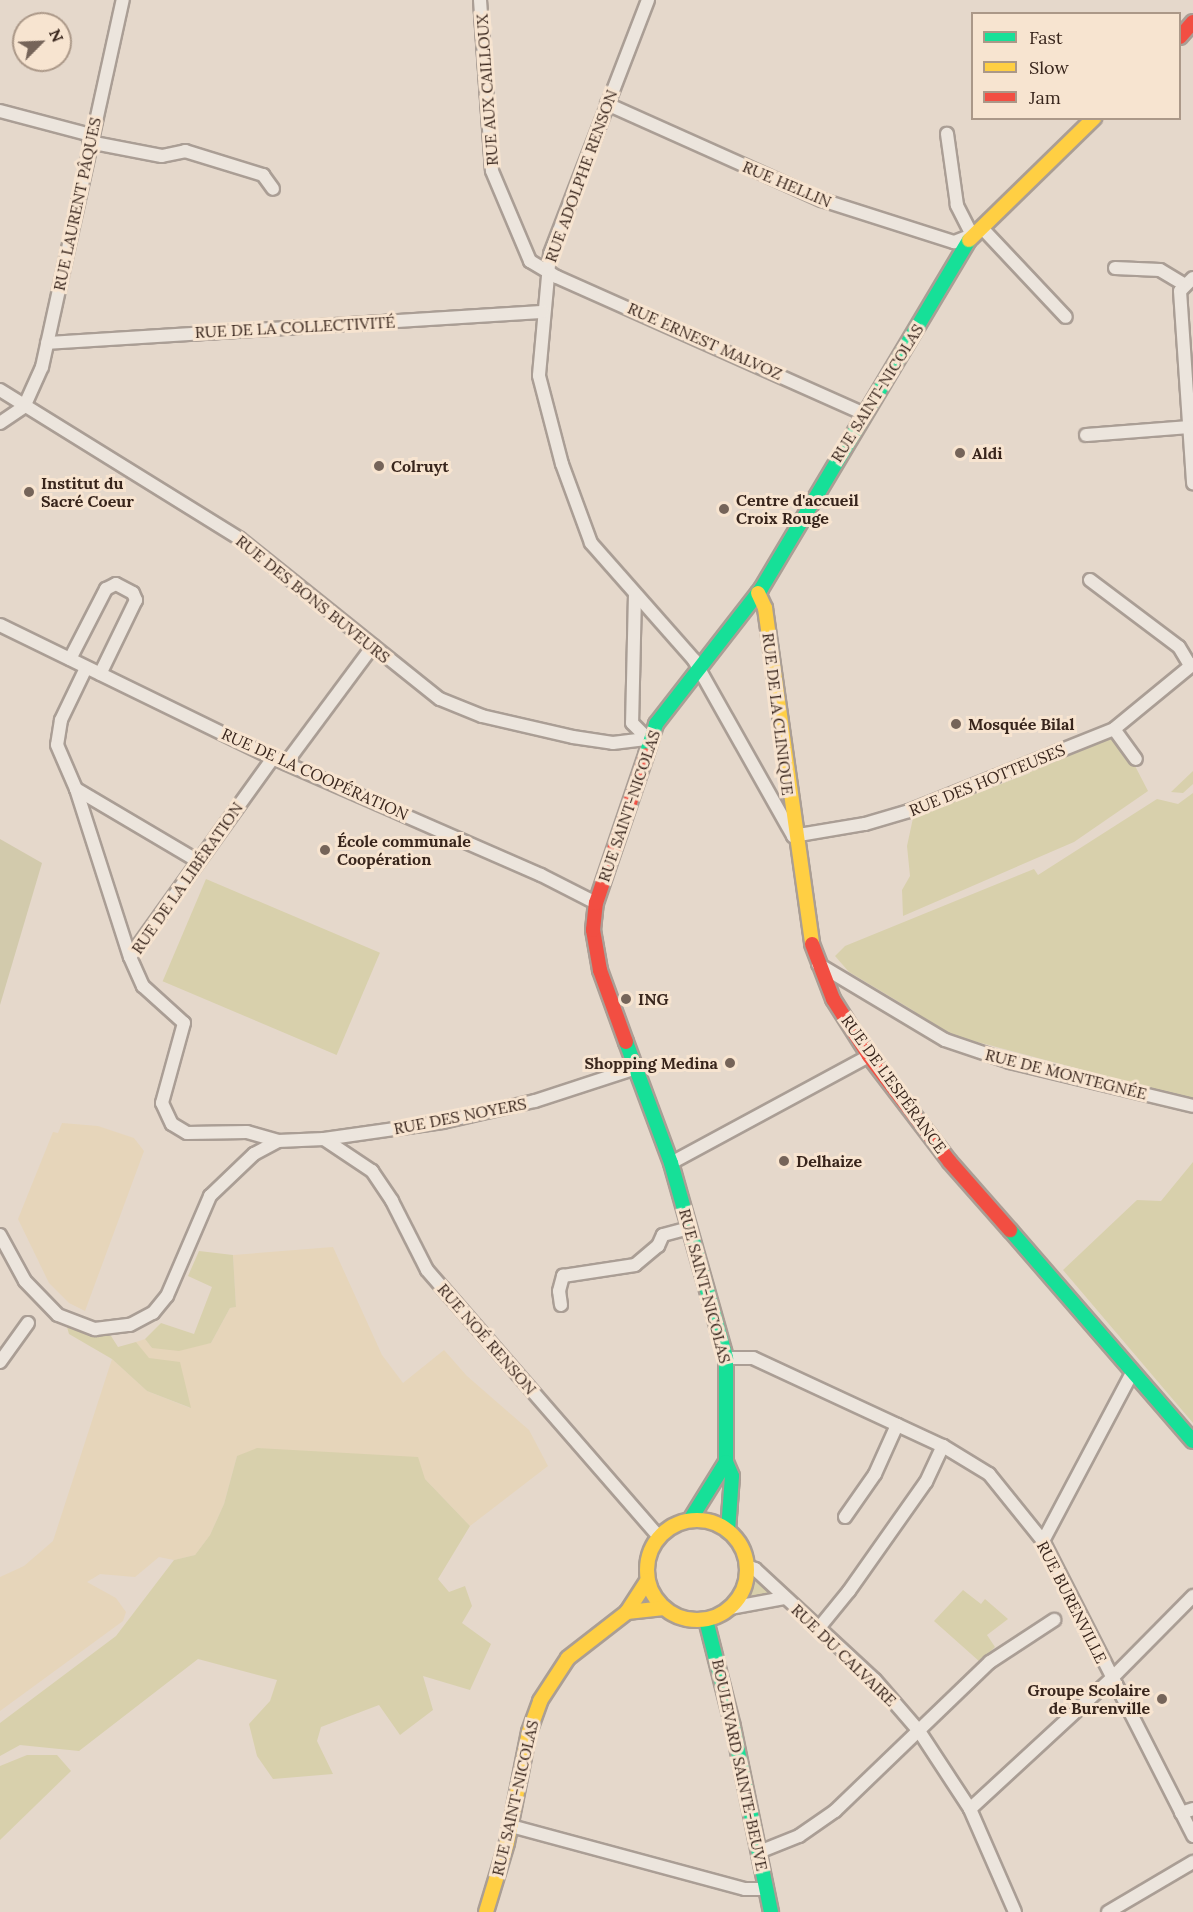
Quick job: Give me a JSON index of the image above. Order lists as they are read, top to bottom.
{
  "streets": {
    "street": [
      "RUE AUX CAILLOUX",
      "RUE ADOLPHE RENSON",
      "RUE HELLIN",
      "RUE LAURENT PÂQUES",
      "RUE DE LA COLLECTIVITÉ",
      "RUE ERNEST MALVOZ",
      "RUE SAINT-NICOLAS",
      "RUE DES BONS BUVEURS",
      "RUE DE LA CLINIQUE",
      "RUE DE LA COOPÉRATION",
      "RUE DES HOTTEUSES",
      "RUE DE LA LIBÉRATION",
      "RUE DE MONTEGNÉE",
      "RUE DE L'ESPÉRANCE",
      "RUE DES NOYERS",
      "RUE NOÉ RENSON",
      "RUE BURENVILLE",
      "RUE DU CALVAIRE",
      "BOULEVARD SAINTE-BEUVE"
    ]
  },
  "crossings": [
    ["RUE AUX CAILLOUX", "RUE ADOLPHE RENSON"],
    ["RUE AUX CAILLOUX", "RUE ERNEST MALVOZ"],
    ["RUE ADOLPHE RENSON", "RUE HELLIN"],
    ["RUE ADOLPHE RENSON", "RUE DE LA COLLECTIVITÉ"],
    ["RUE ADOLPHE RENSON", "RUE ERNEST MALVOZ"],
    ["RUE ADOLPHE RENSON", "RUE SAINT-NICOLAS"],
    ["RUE ADOLPHE RENSON", "RUE DE L'ESPÉRANCE"],
    ["RUE HELLIN", "RUE SAINT-NICOLAS"],
    ["RUE LAURENT PÂQUES", "RUE DE LA COLLECTIVITÉ"],
    ["RUE LAURENT PÂQUES", "RUE DES BONS BUVEURS"],
    ["RUE ERNEST MALVOZ", "RUE SAINT-NICOLAS"],
    ["RUE SAINT-NICOLAS", "RUE DES BONS BUVEURS"],
    ["RUE SAINT-NICOLAS", "RUE DE LA CLINIQUE"],
    ["RUE SAINT-NICOLAS", "RUE DE LA COOPÉRATION"],
    ["RUE SAINT-NICOLAS", "RUE DE L'ESPÉRANCE"],
    ["RUE SAINT-NICOLAS", "RUE DES NOYERS"],
    ["RUE SAINT-NICOLAS", "RUE NOÉ RENSON"],
    ["RUE SAINT-NICOLAS", "RUE BURENVILLE"],
    ["RUE SAINT-NICOLAS", "RUE DU CALVAIRE"],
    ["RUE SAINT-NICOLAS", "BOULEVARD SAINTE-BEUVE"],
    ["RUE DE LA CLINIQUE", "RUE DES HOTTEUSES"],
    ["RUE DE LA CLINIQUE", "RUE DE L'ESPÉRANCE"],
    ["RUE DE LA COOPÉRATION", "RUE DE LA LIBÉRATION"],
    ["RUE DES HOTTEUSES", "RUE DE L'ESPÉRANCE"],
    ["RUE DE LA LIBÉRATION", "RUE DES NOYERS"],
    ["RUE DE MONTEGNÉE", "RUE DE L'ESPÉRANCE"],
    ["RUE DES NOYERS", "RUE NOÉ RENSON"],
    ["RUE NOÉ RENSON", "RUE DU CALVAIRE"],
    ["RUE NOÉ RENSON", "BOULEVARD SAINTE-BEUVE"],
    ["RUE DU CALVAIRE", "BOULEVARD SAINTE-BEUVE"]
  ],
  "places": [
    "Aldi",
    "Colruyt",
    "Institut du Sacré Coeur",
    "Centre d'accueil Croix Rouge",
    "Mosquée Bilal",
    "École communale Coopération",
    "ING",
    "Shopping Medina",
    "Delhaize",
    "Groupe Scolaire de Burenville"
  ],
  "legend": ["Fast", "Slow", "Jam"],
  "north": "top right"
}
